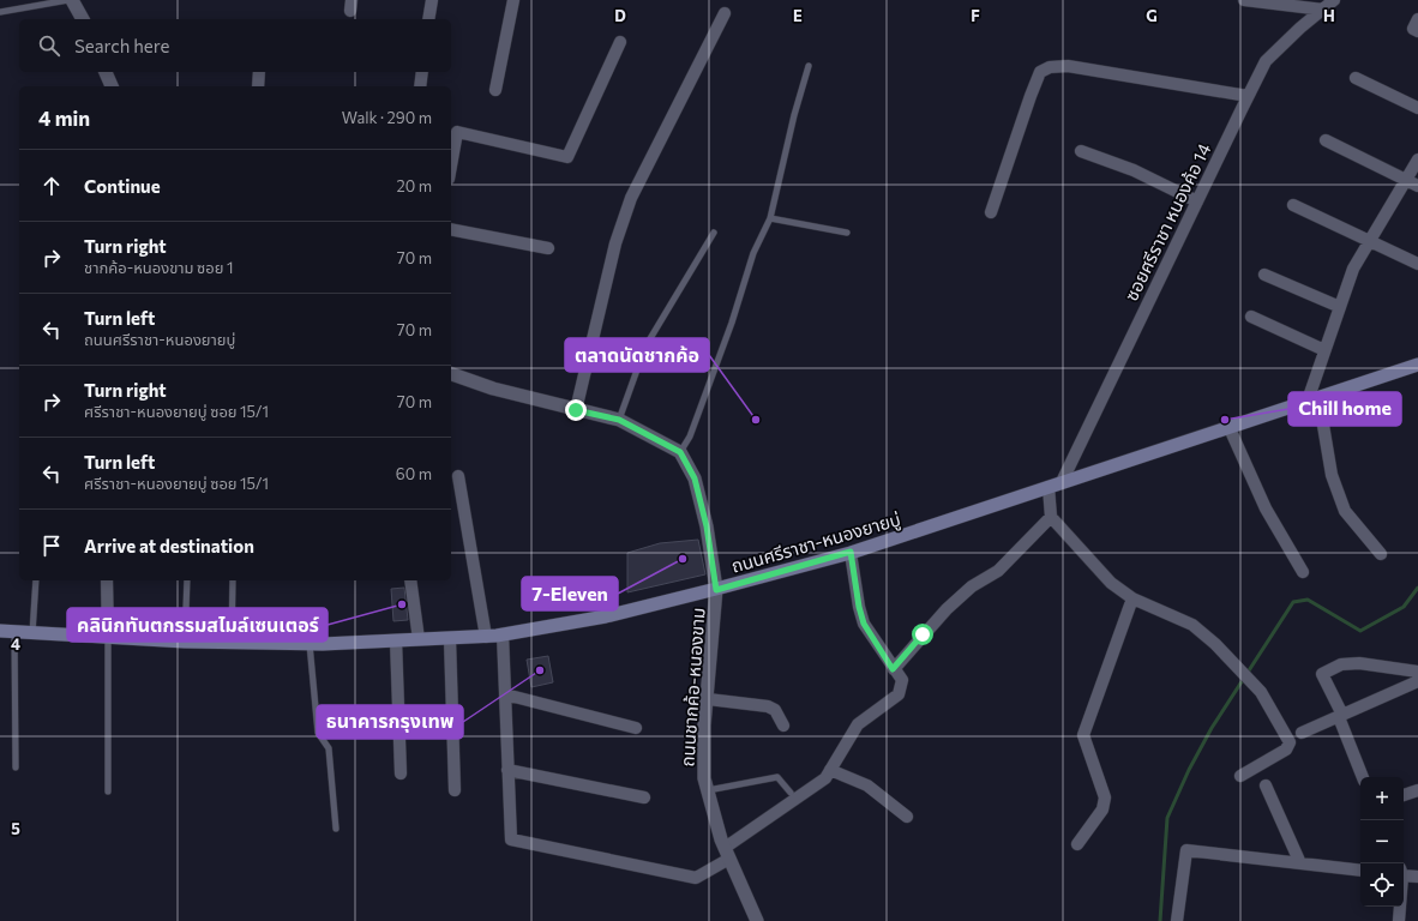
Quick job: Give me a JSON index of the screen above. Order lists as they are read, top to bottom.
{
  "streets": {
    "main road": ["ถนนศรีราชา-หนองยายบู่"],
    "street": ["ซอยศรีราชา หนองค้อ 14", "ถนนชากค้อ-หนองขาม"]
  },
  "crossings": [
    ["ซอยศรีราชา หนองค้อ 14", "ถนนศรีราชา-หนองยายบู่"],
    ["ถนนศรีราชา-หนองยายบู่", "ถนนชากค้อ-หนองขาม"]
  ],
  "places": [
    "ตลาดนัดชากค้อ",
    "Chill home",
    "7-Eleven",
    "คลินิกทันตกรรมสไมล์เซนเตอร์",
    "ธนาคารกรุงเทพ"
  ],
  "page": {
    "search": "Search here",
    "heading": ["4 min", "Walk · 290 m"],
    "list": [
      ["Continue", "20 m"],
      ["Turn right", "ชากค้อ-หนองขาม ซอย 1", "70 m"],
      ["Turn left", "ถนนศรีราชา-หนองยายบู่", "70 m"],
      ["Turn right", "ศรีราชา-หนองยายบู่ ซอย 15/1", "70 m"],
      ["Turn left", "ศรีราชา-หนองยายบู่ ซอย 15/1", "60 m"],
      "Arrive at destination"
    ],
    "map_buttons": ["+", "−"]
  },
  "grid": {
    "columns": [
      "D",
      "E",
      "F",
      "G",
      "H"
    ],
    "rows": ["4", "5"]
  }
}
